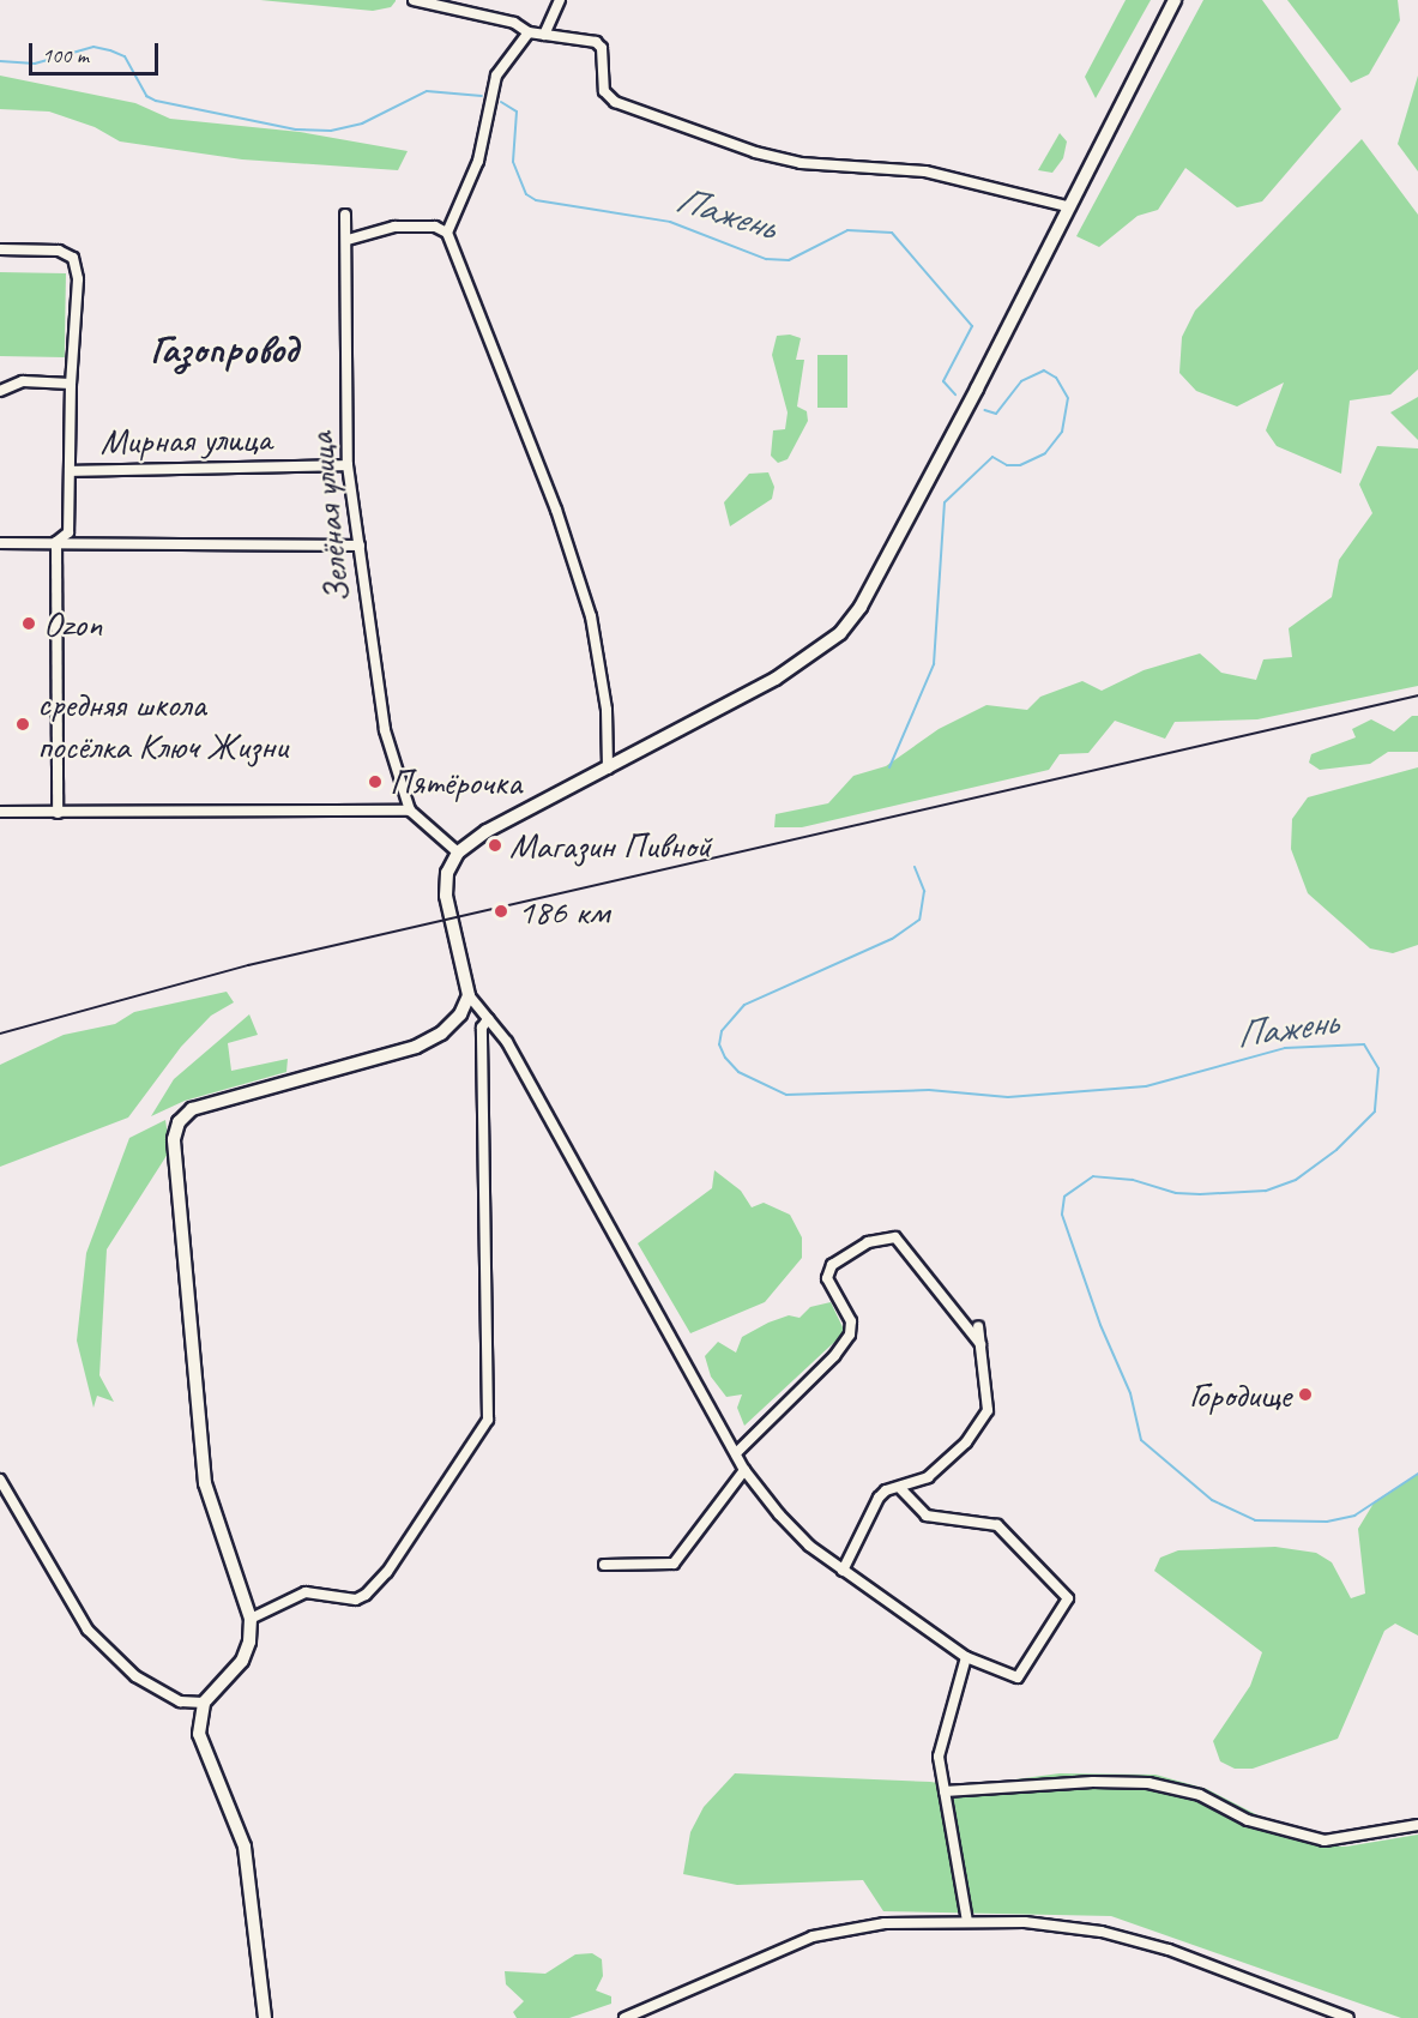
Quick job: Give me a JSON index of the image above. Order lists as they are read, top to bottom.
{
  "streets": {
    "street": ["Мирная улица", "Зелёная улица"]
  },
  "crossings": [
    ["Мирная улица", "Зелёная улица"]
  ],
  "districts": ["Газопровод"],
  "water": ["Пажень"],
  "places": [
    "Ozon",
    "средняя школа посёлка Ключ Жизни",
    "Пятёрочка",
    "Магазин Пивной",
    "186 км",
    "Городище"
  ],
  "scale_bar": "100 m"
}
